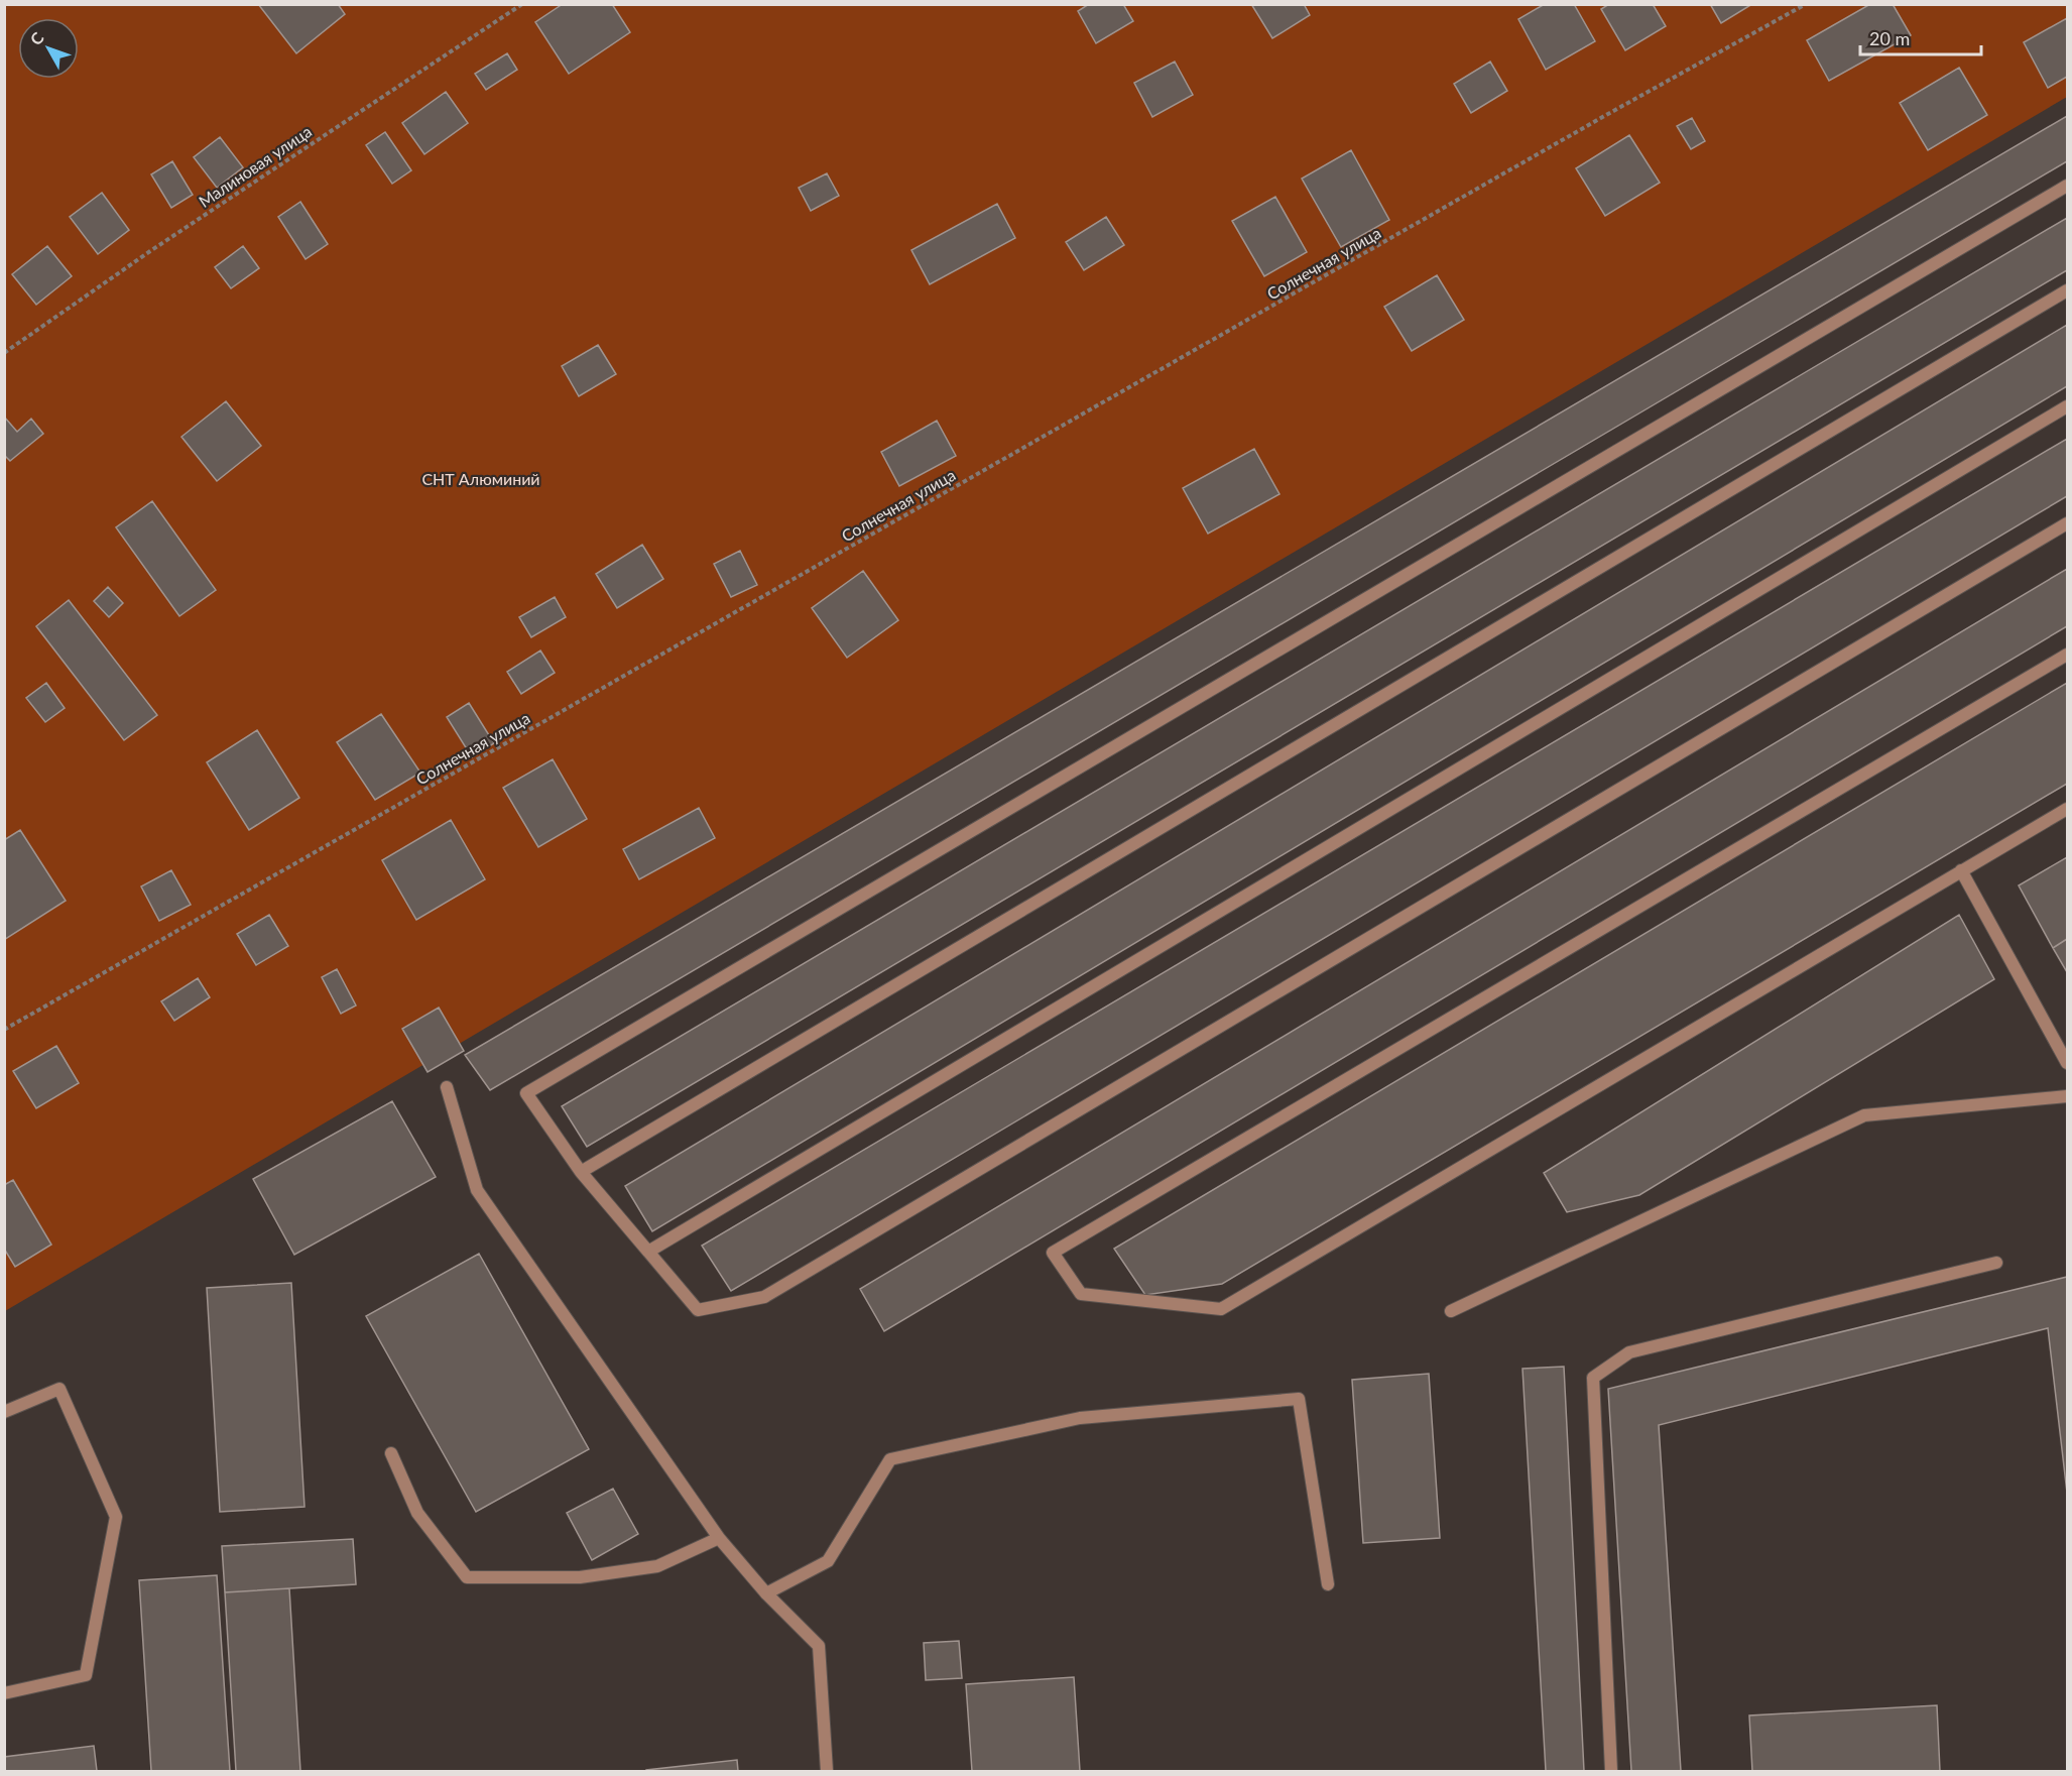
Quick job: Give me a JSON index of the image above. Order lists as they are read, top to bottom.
{
  "streets": {
    "path": ["Малиновая улица", "Солнечная улица"]
  },
  "parks": ["СНТ Алюминий"],
  "scale_bar": "20 m",
  "north": "top left"
}
